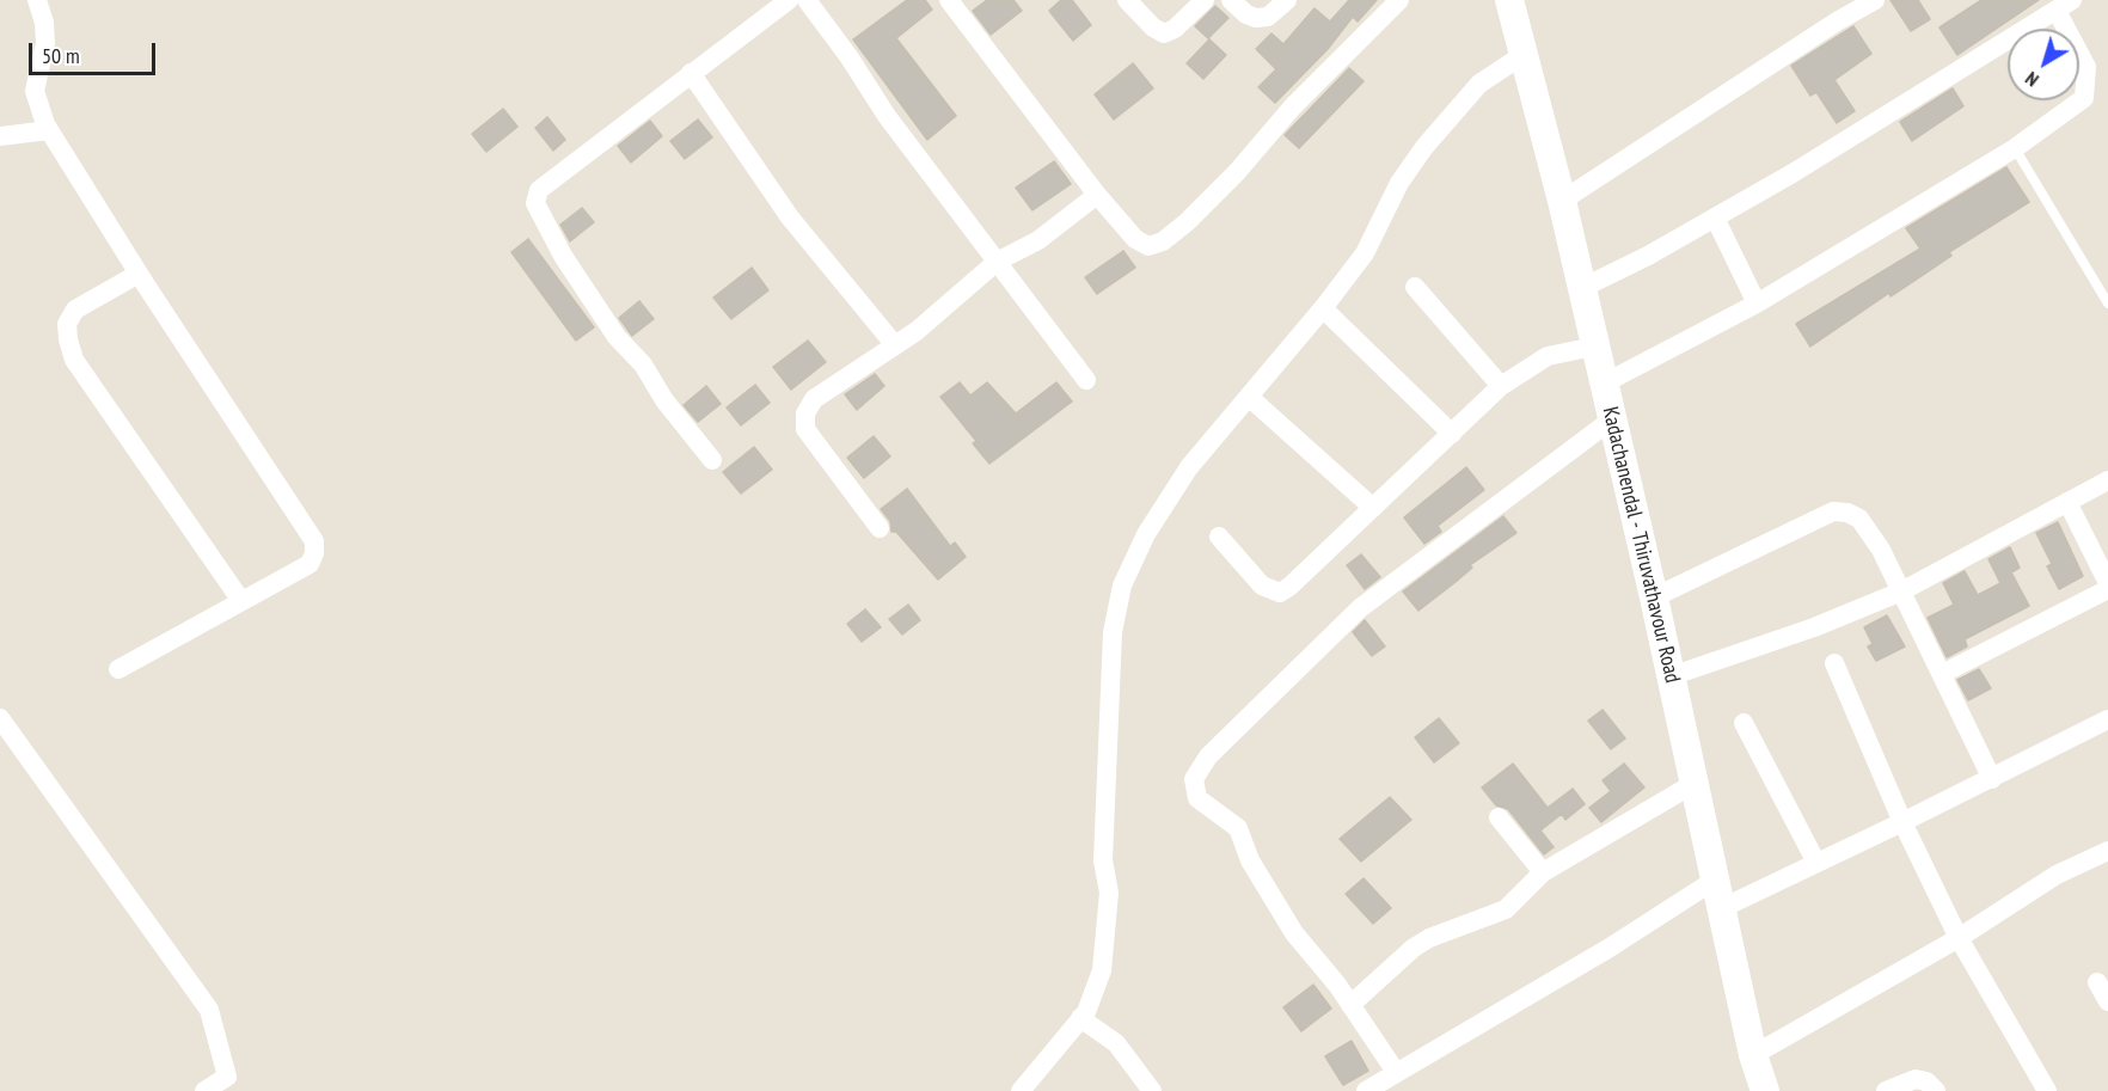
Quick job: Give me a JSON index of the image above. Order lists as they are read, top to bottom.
{
  "streets": {
    "main road": ["Kadachanendal - Thiruvathavour Road"]
  },
  "scale_bar": "50 m",
  "north": "bottom left"
}
